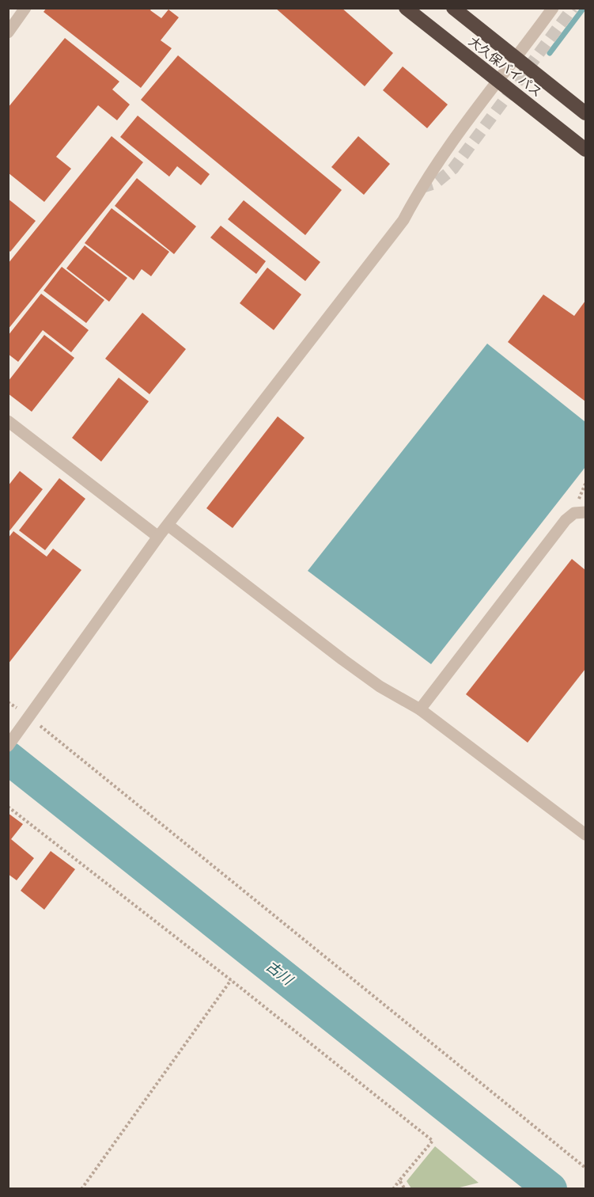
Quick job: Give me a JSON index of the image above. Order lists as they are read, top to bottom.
{
  "streets": {
    "highway": ["大久保バイパス"]
  },
  "water": ["古川"]
}
